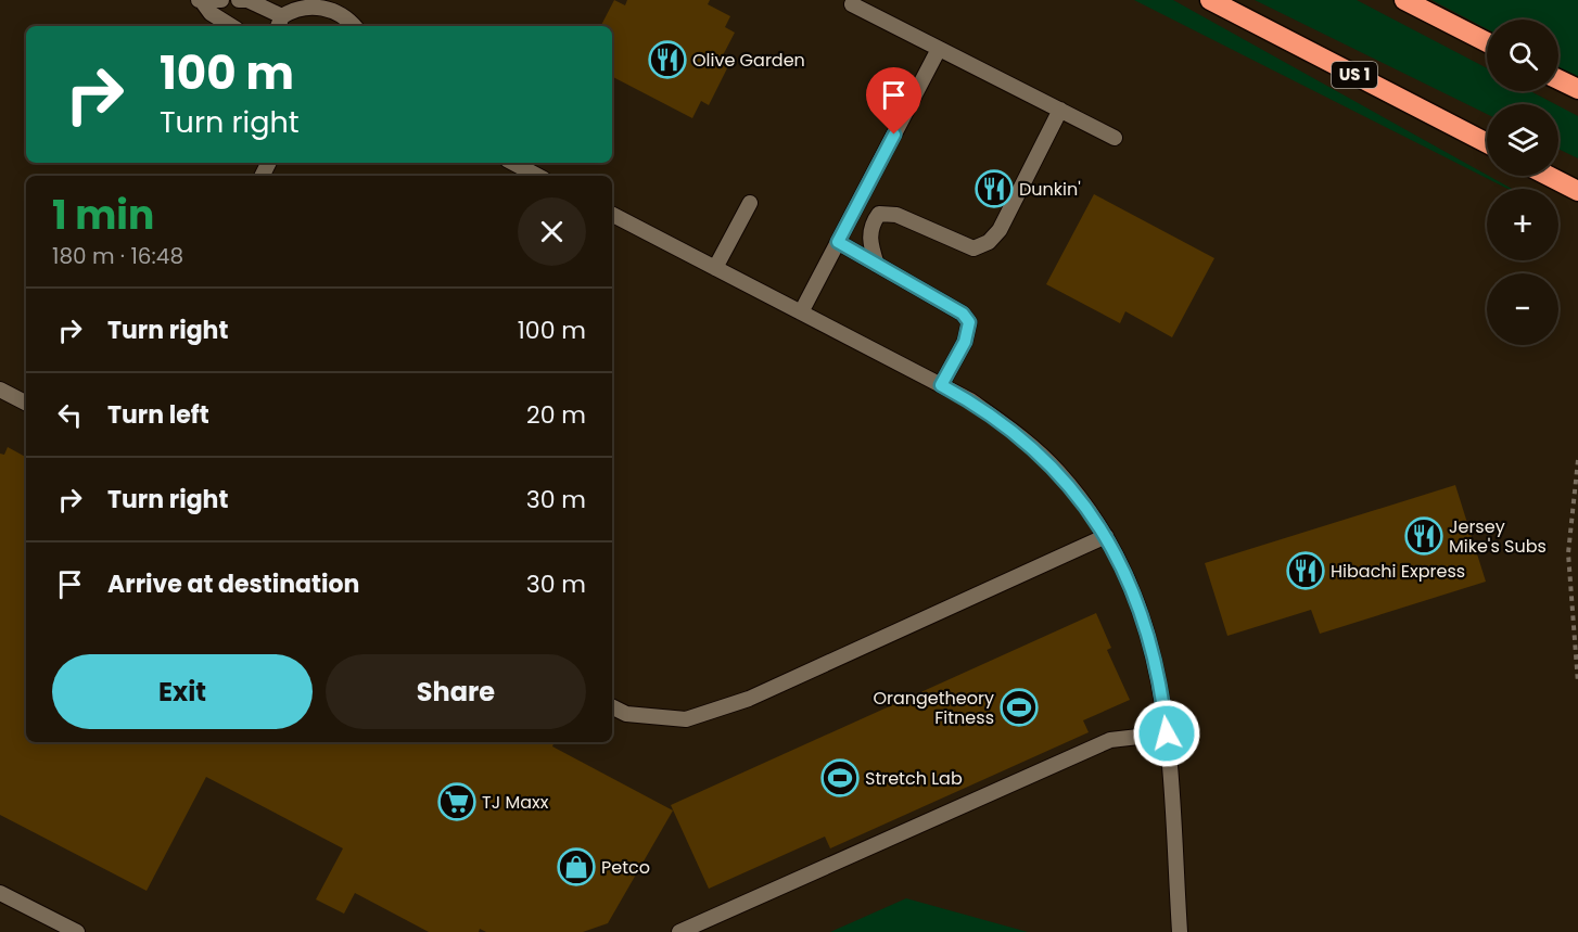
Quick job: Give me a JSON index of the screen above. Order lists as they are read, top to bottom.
{
  "streets": {
    "highway": ["US 1"]
  },
  "places": {
    "restaurant": [
      "Olive Garden",
      "Dunkin'",
      "Jersey Mike's Subs",
      "Hibachi Express"
    ],
    "sports": ["Orangetheory Fitness", "Stretch Lab"],
    "supermarket": ["TJ Maxx"],
    "shop": ["Petco"]
  },
  "page": {
    "map_buttons": ["+", "−"],
    "turn": ["100 m", "Turn right"],
    "heading": ["1 min", "180 m · 16:48"],
    "list": [
      {
        "name": "Turn right",
        "value": "100 m"
      },
      {
        "name": "Turn left",
        "value": "20 m"
      },
      {
        "name": "Turn right",
        "value": "30 m"
      },
      {
        "name": "Arrive at destination",
        "value": "30 m"
      }
    ],
    "buttons": ["Exit", "Share"]
  }
}
